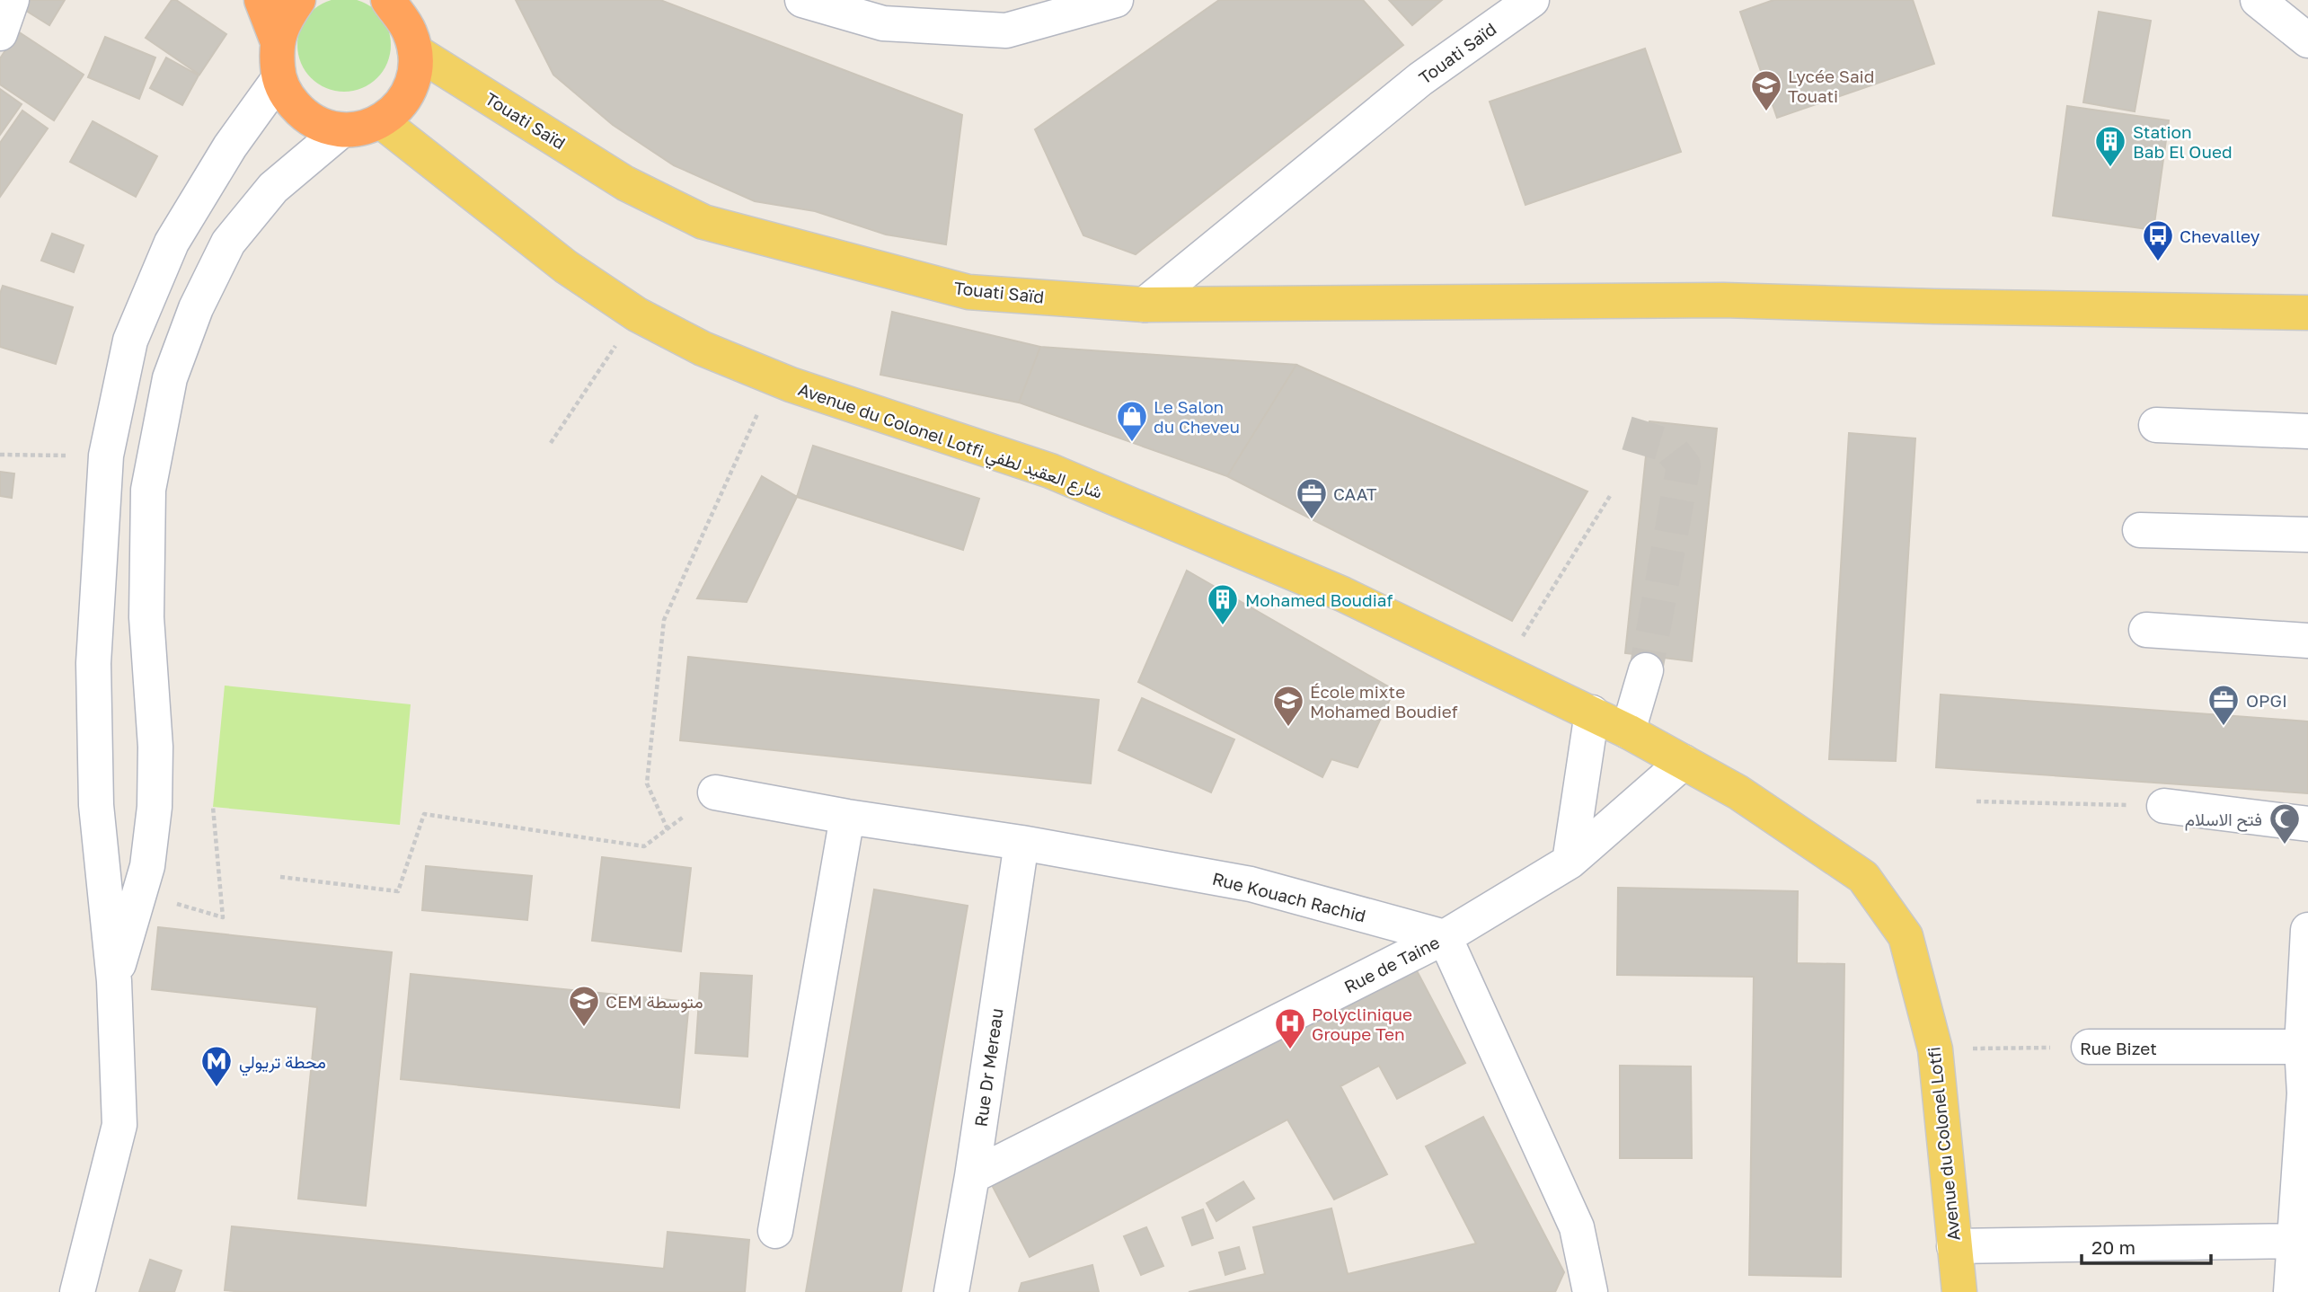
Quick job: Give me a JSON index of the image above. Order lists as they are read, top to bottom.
{
  "streets": {
    "main road": ["Touati Saïd", "Avenue du Colonel Lotfi شارع العقيد لطفي", "Avenue du Colonel Lotfi"],
    "street": [
      "Rue Kouach Rachid",
      "Rue de Taine",
      "Rue Bizet",
      "Rue Dr Mereau"
    ]
  },
  "crossings": [
    ["Avenue du Colonel Lotfi شارع العقيد لطفي", "Avenue du Colonel Lotfi"],
    ["Rue Kouach Rachid", "Rue de Taine"],
    ["Rue Kouach Rachid", "Rue Dr Mereau"],
    ["Rue de Taine", "Rue Dr Mereau"],
    ["Rue de Taine", "Avenue du Colonel Lotfi"],
    ["Rue Bizet", "Avenue du Colonel Lotfi"]
  ],
  "places": {
    "school or university": ["Lycée Said Touati", "École mixte Mohamed Boudief", "CEM متوسطة"],
    "building": ["Station Bab El Oued", "Mohamed Boudiaf"],
    "bus stop": ["Chevalley"],
    "shop": ["Le Salon du Cheveu"],
    "office": ["CAAT", "OPGI"],
    "mosque": ["فتح الاسلام"],
    "hospital": ["Polyclinique Groupe Ten"],
    "metro station": ["محطة تريولي"]
  },
  "scale_bar": "20 m"
}
